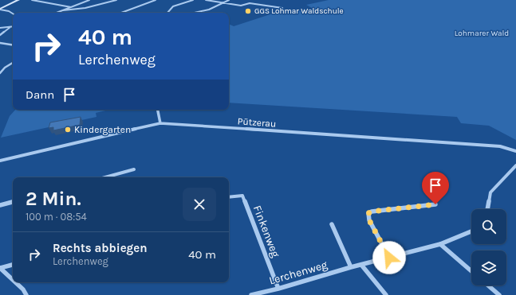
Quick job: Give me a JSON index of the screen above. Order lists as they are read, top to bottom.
{
  "streets": {
    "street": ["Pützerau", "Finkenweg", "Lerchenweg"]
  },
  "crossings": [
    ["Finkenweg", "Lerchenweg"]
  ],
  "parks": ["Lohmarer Wald"],
  "places": ["GGS Lohmar Waldschule", "Kindergarten"],
  "page": {
    "turn": ["40 m", "Lerchenweg"],
    "then": "Dann",
    "heading": ["2 Min.", "100 m · 08:54"],
    "list": [
      {
        "name": "Rechts abbiegen",
        "note": "Lerchenweg",
        "value": "40 m"
      }
    ]
  }
}
